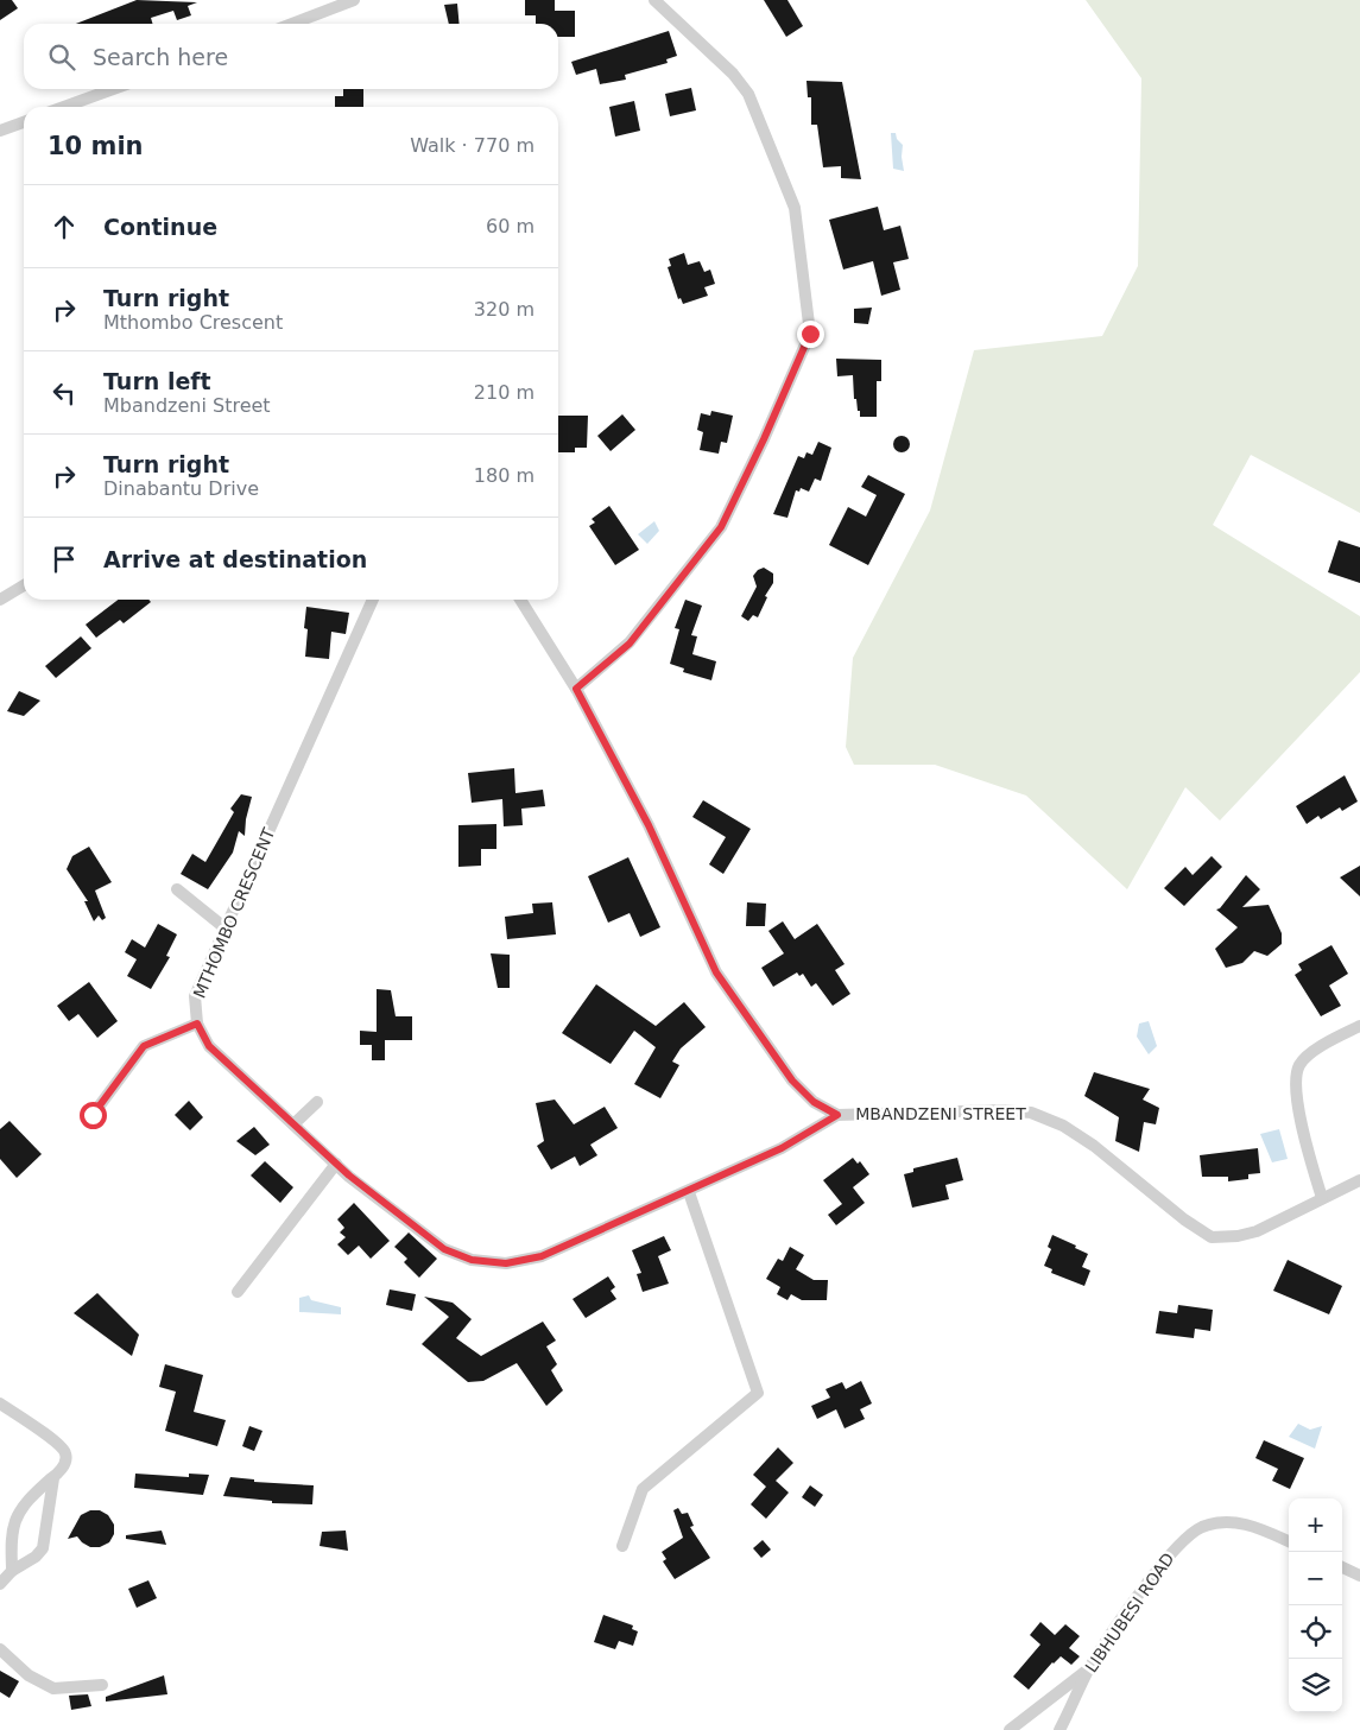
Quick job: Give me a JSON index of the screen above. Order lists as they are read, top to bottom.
{
  "streets": {
    "street": ["MTHOMBO CRESCENT", "MBANDZENI STREET", "LIBHUBESI ROAD"]
  },
  "crossings": [
    ["MTHOMBO CRESCENT", "MBANDZENI STREET"]
  ],
  "page": {
    "search": "Search here",
    "heading": ["10 min", "Walk · 770 m"],
    "list": [
      ["Continue", "60 m"],
      ["Turn right", "Mthombo Crescent", "320 m"],
      ["Turn left", "Mbandzeni Street", "210 m"],
      ["Turn right", "Dinabantu Drive", "180 m"],
      "Arrive at destination"
    ],
    "map_buttons": ["+", "−"]
  }
}
